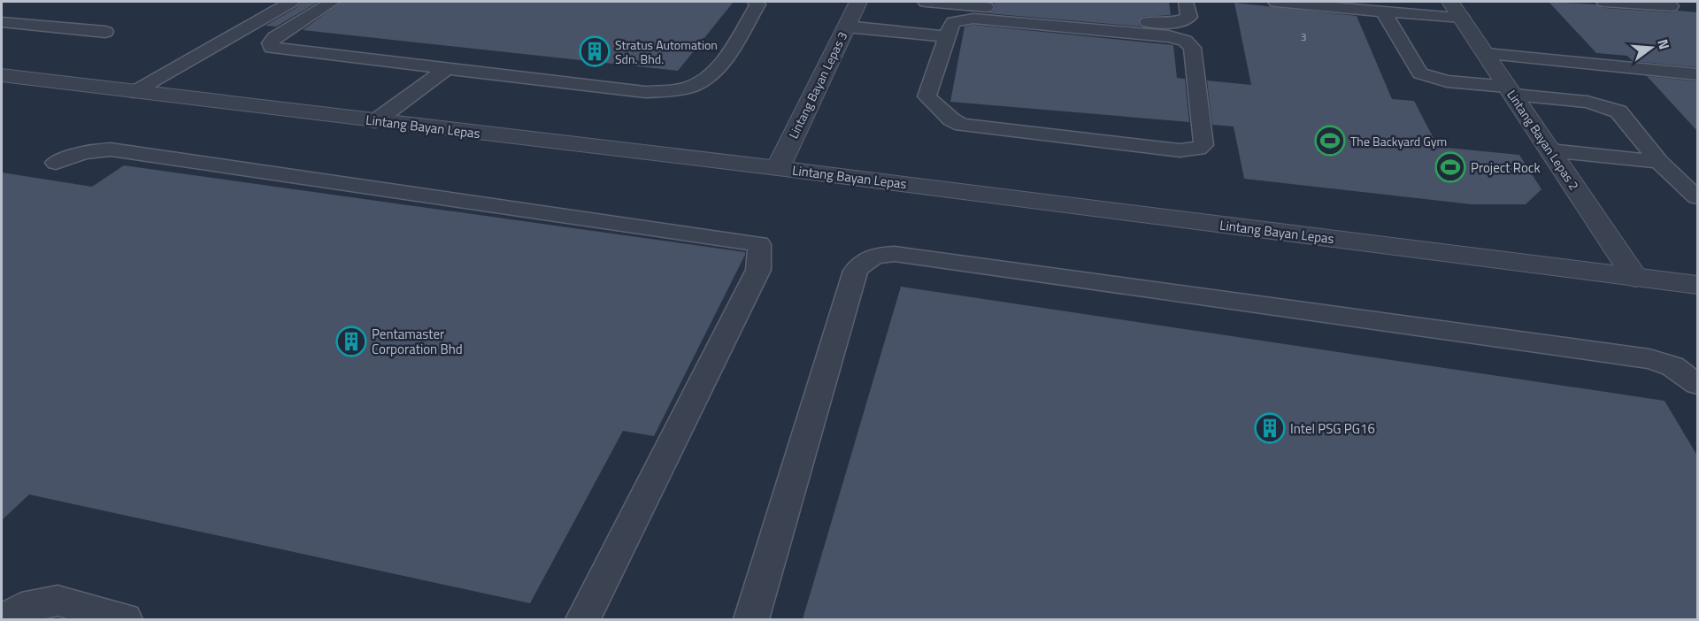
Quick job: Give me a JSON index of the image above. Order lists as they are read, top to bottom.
{
  "streets": {
    "street": ["Lintang Bayan Lepas 3", "Lintang Bayan Lepas", "Lintang Bayan Lepas 2"]
  },
  "crossings": [
    ["Lintang Bayan Lepas 3", "Lintang Bayan Lepas"],
    ["Lintang Bayan Lepas", "Lintang Bayan Lepas 2"]
  ],
  "places": {
    "building": ["Stratus Automation Sdn. Bhd.", "Pentamaster Corporation Bhd", "Intel PSG PG16"],
    "sports": ["The Backyard Gym", "Project Rock"]
  },
  "house_numbers": ["3"],
  "north": "right"
}
